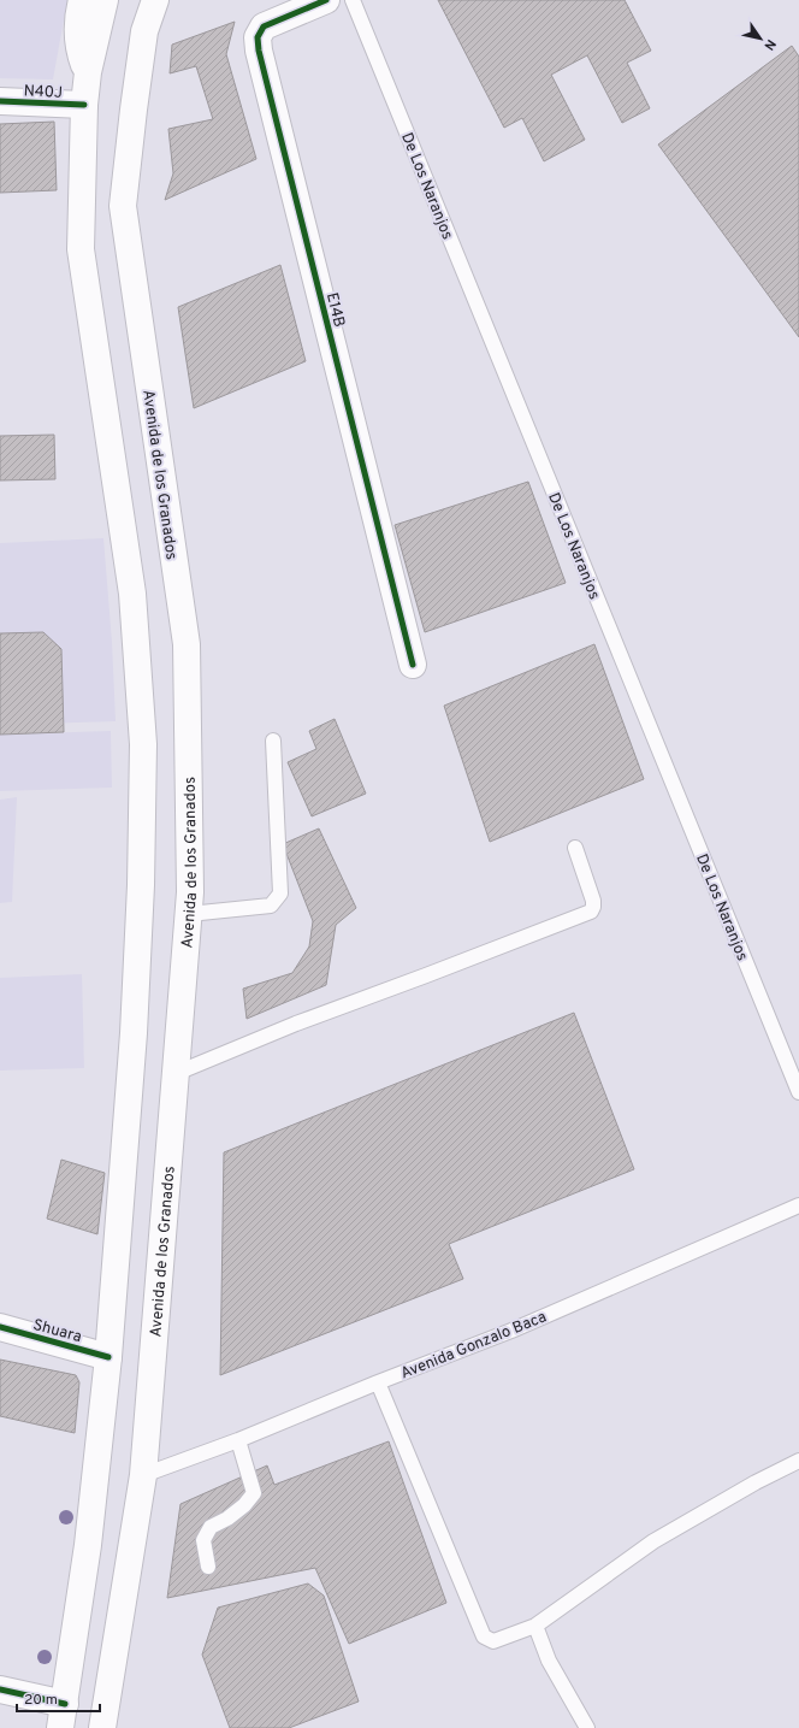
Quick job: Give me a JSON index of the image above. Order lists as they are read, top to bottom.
{
  "streets": {
    "main road": [
      "N40J",
      "E14B",
      "Avenida de los Granados",
      "Shuara"
    ],
    "lane": ["De Los Naranjos", "Avenida Gonzalo Baca"]
  },
  "crossings": [
    ["Avenida de los Granados", "Avenida Gonzalo Baca"]
  ],
  "scale_bar": "20 m",
  "north": "bottom right"
}
